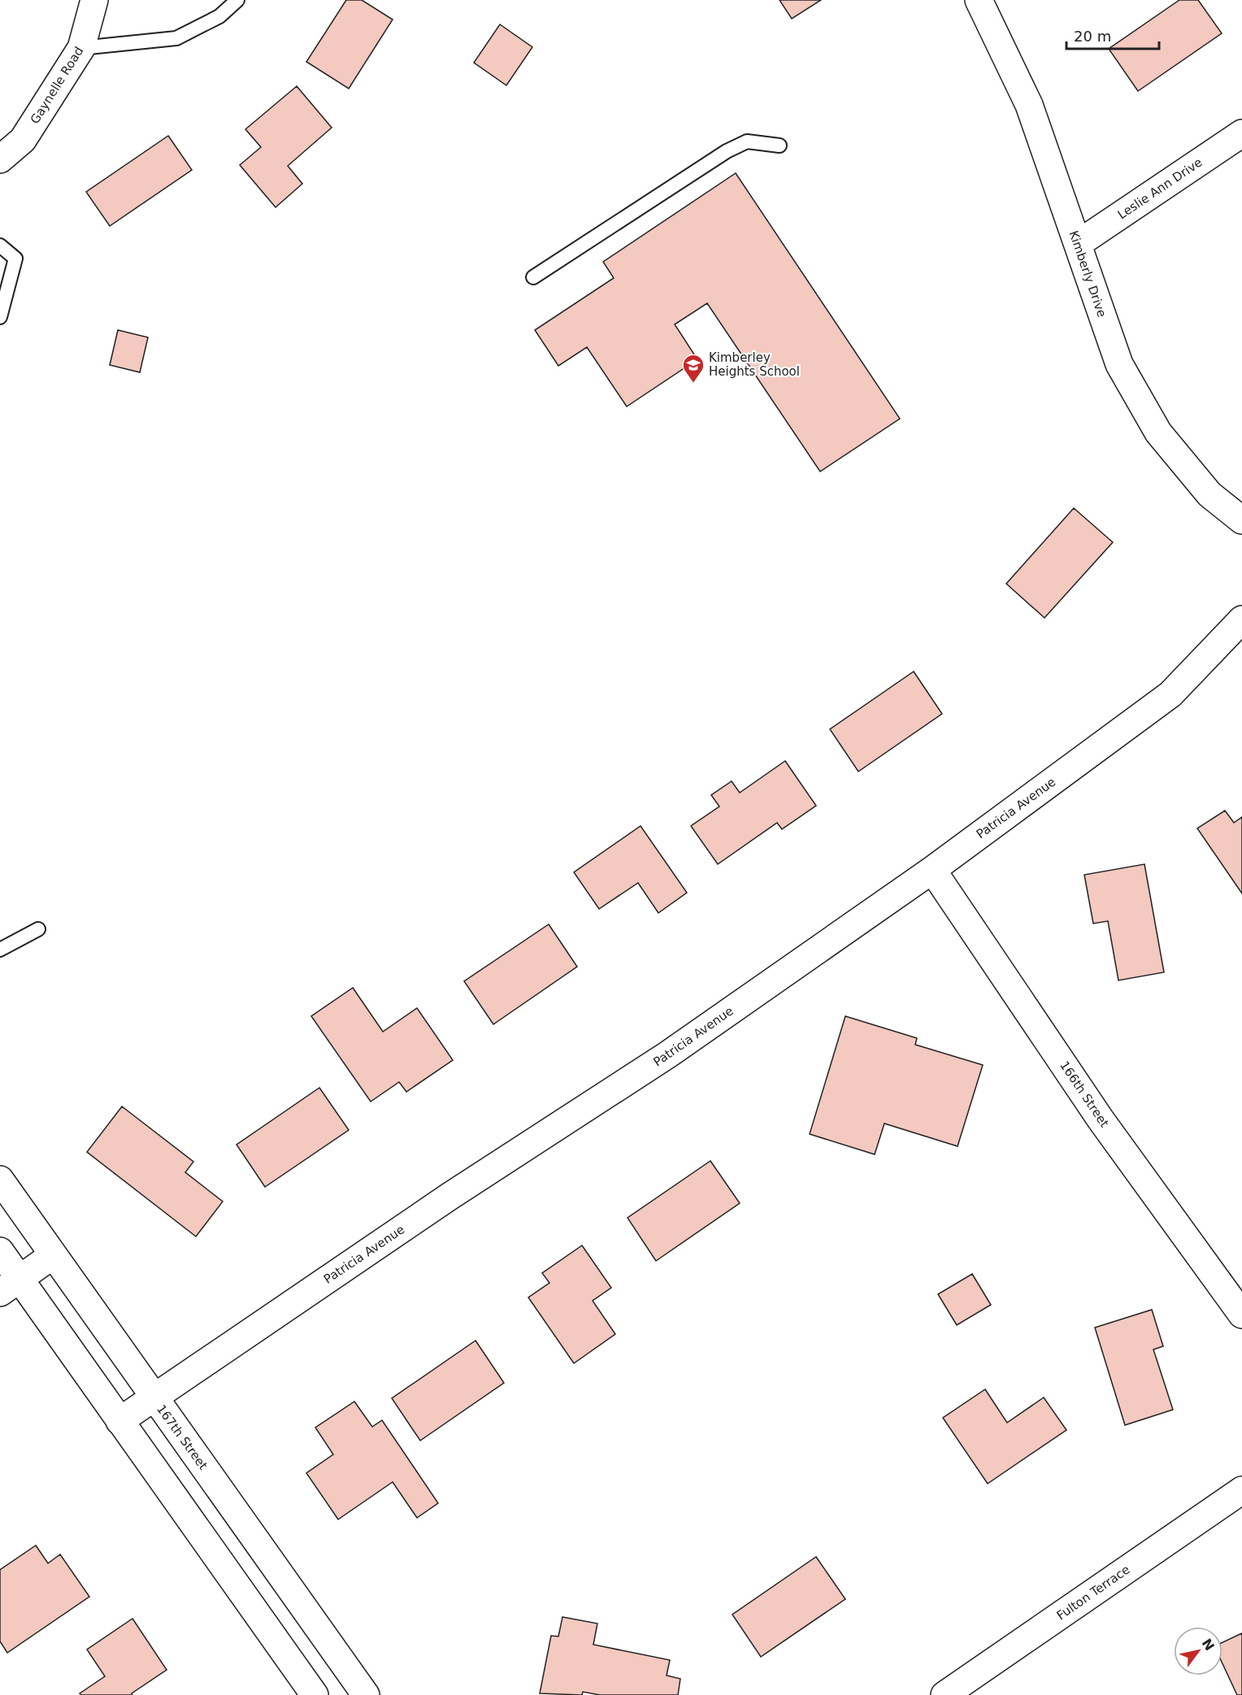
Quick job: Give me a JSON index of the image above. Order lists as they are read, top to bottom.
{
  "streets": {
    "street": [
      "Gaynelle Road",
      "Leslie Ann Drive",
      "Kimberly Drive",
      "Patricia Avenue",
      "166th Street",
      "167th Street",
      "Fulton Terrace"
    ]
  },
  "crossings": [
    ["Leslie Ann Drive", "Kimberly Drive"],
    ["Patricia Avenue", "166th Street"],
    ["Patricia Avenue", "167th Street"]
  ],
  "places": {
    "school or university": ["Kimberley Heights School"]
  },
  "scale_bar": "20 m",
  "north": "top right"
}
